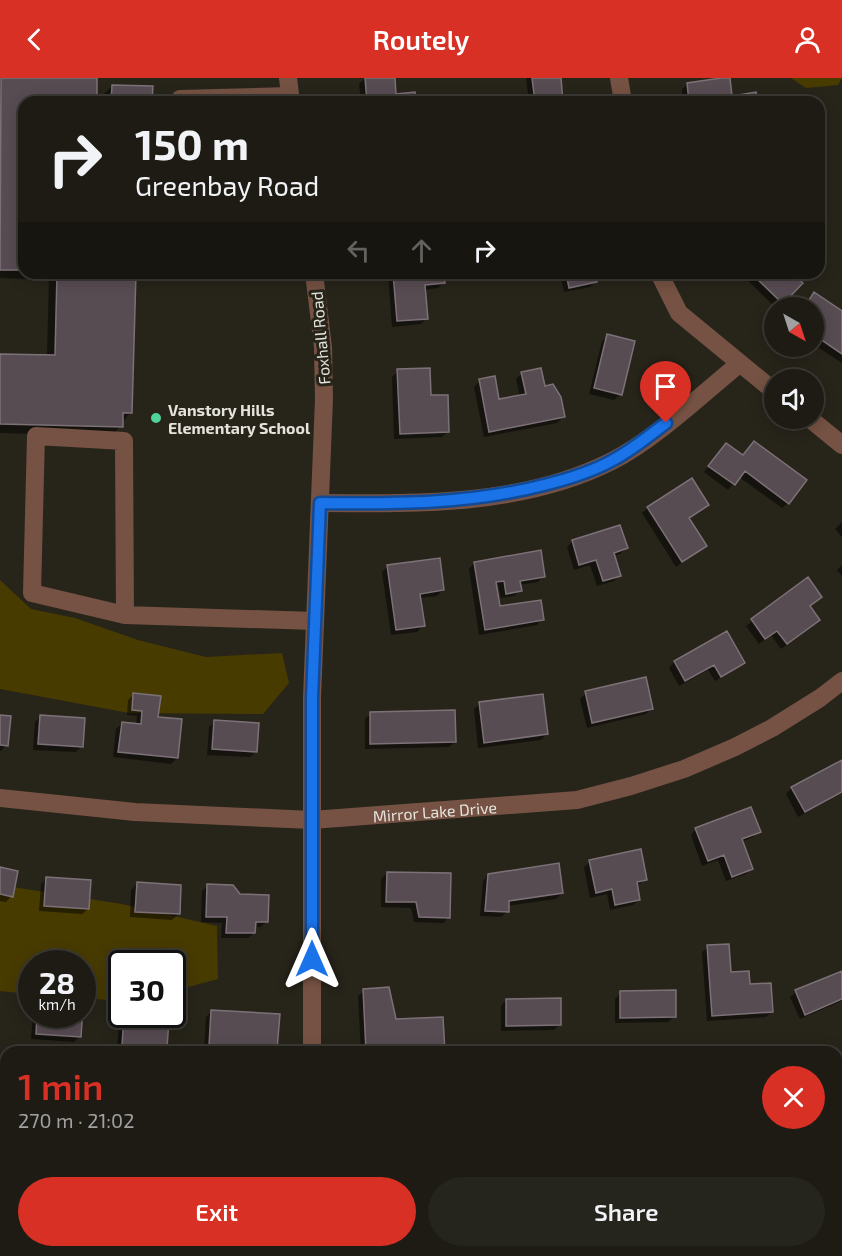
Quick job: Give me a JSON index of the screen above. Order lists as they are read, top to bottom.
{
  "streets": {
    "street": ["Foxhall Road", "Mirror Lake Drive"]
  },
  "crossings": [
    ["Foxhall Road", "Mirror Lake Drive"]
  ],
  "places": ["Vanstory Hills Elementary School"],
  "north": "bottom right",
  "page": {
    "header": "Routely",
    "turn": ["150 m", "Greenbay Road"],
    "speed": "28 km/h",
    "limit": "30",
    "heading": ["1 min", "270 m · 21:02"],
    "buttons": ["Exit", "Share"]
  }
}
